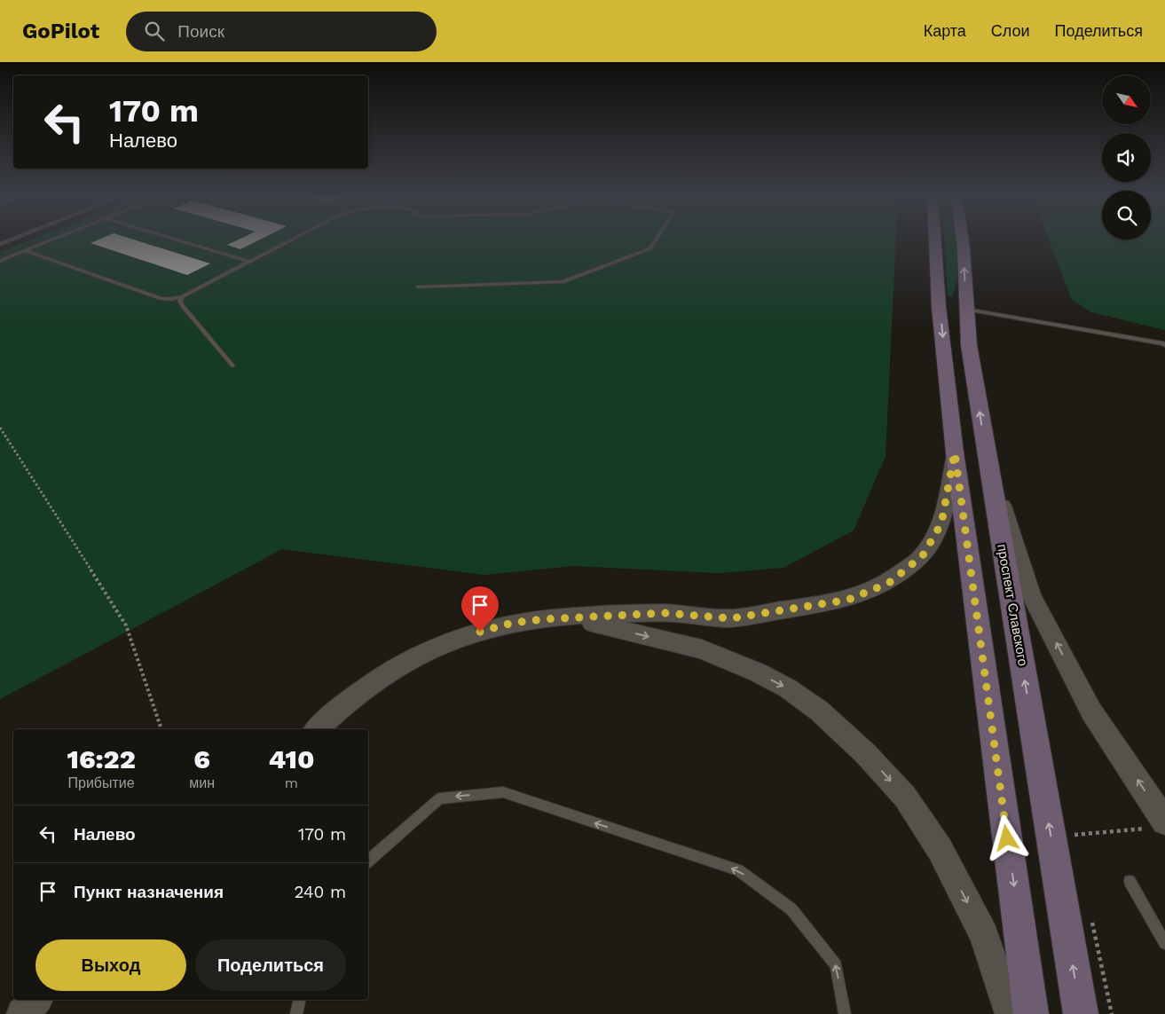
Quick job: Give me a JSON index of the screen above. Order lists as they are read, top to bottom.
{
  "streets": {
    "main road": ["проспект Славского"]
  },
  "north": "bottom right",
  "page": {
    "header": "GoPilot",
    "search": "Поиск",
    "nav": ["Карта", "Слои", "Поделиться"],
    "turn": ["170 m", "Налево"],
    "eta": [
      "16:22",
      "Прибытие",
      "6",
      "мин",
      "410",
      "m"
    ],
    "list": [
      {
        "name": "Налево",
        "value": "170 m"
      },
      {
        "name": "Пункт назначения",
        "value": "240 m"
      }
    ],
    "buttons": ["Выход", "Поделиться"]
  }
}
